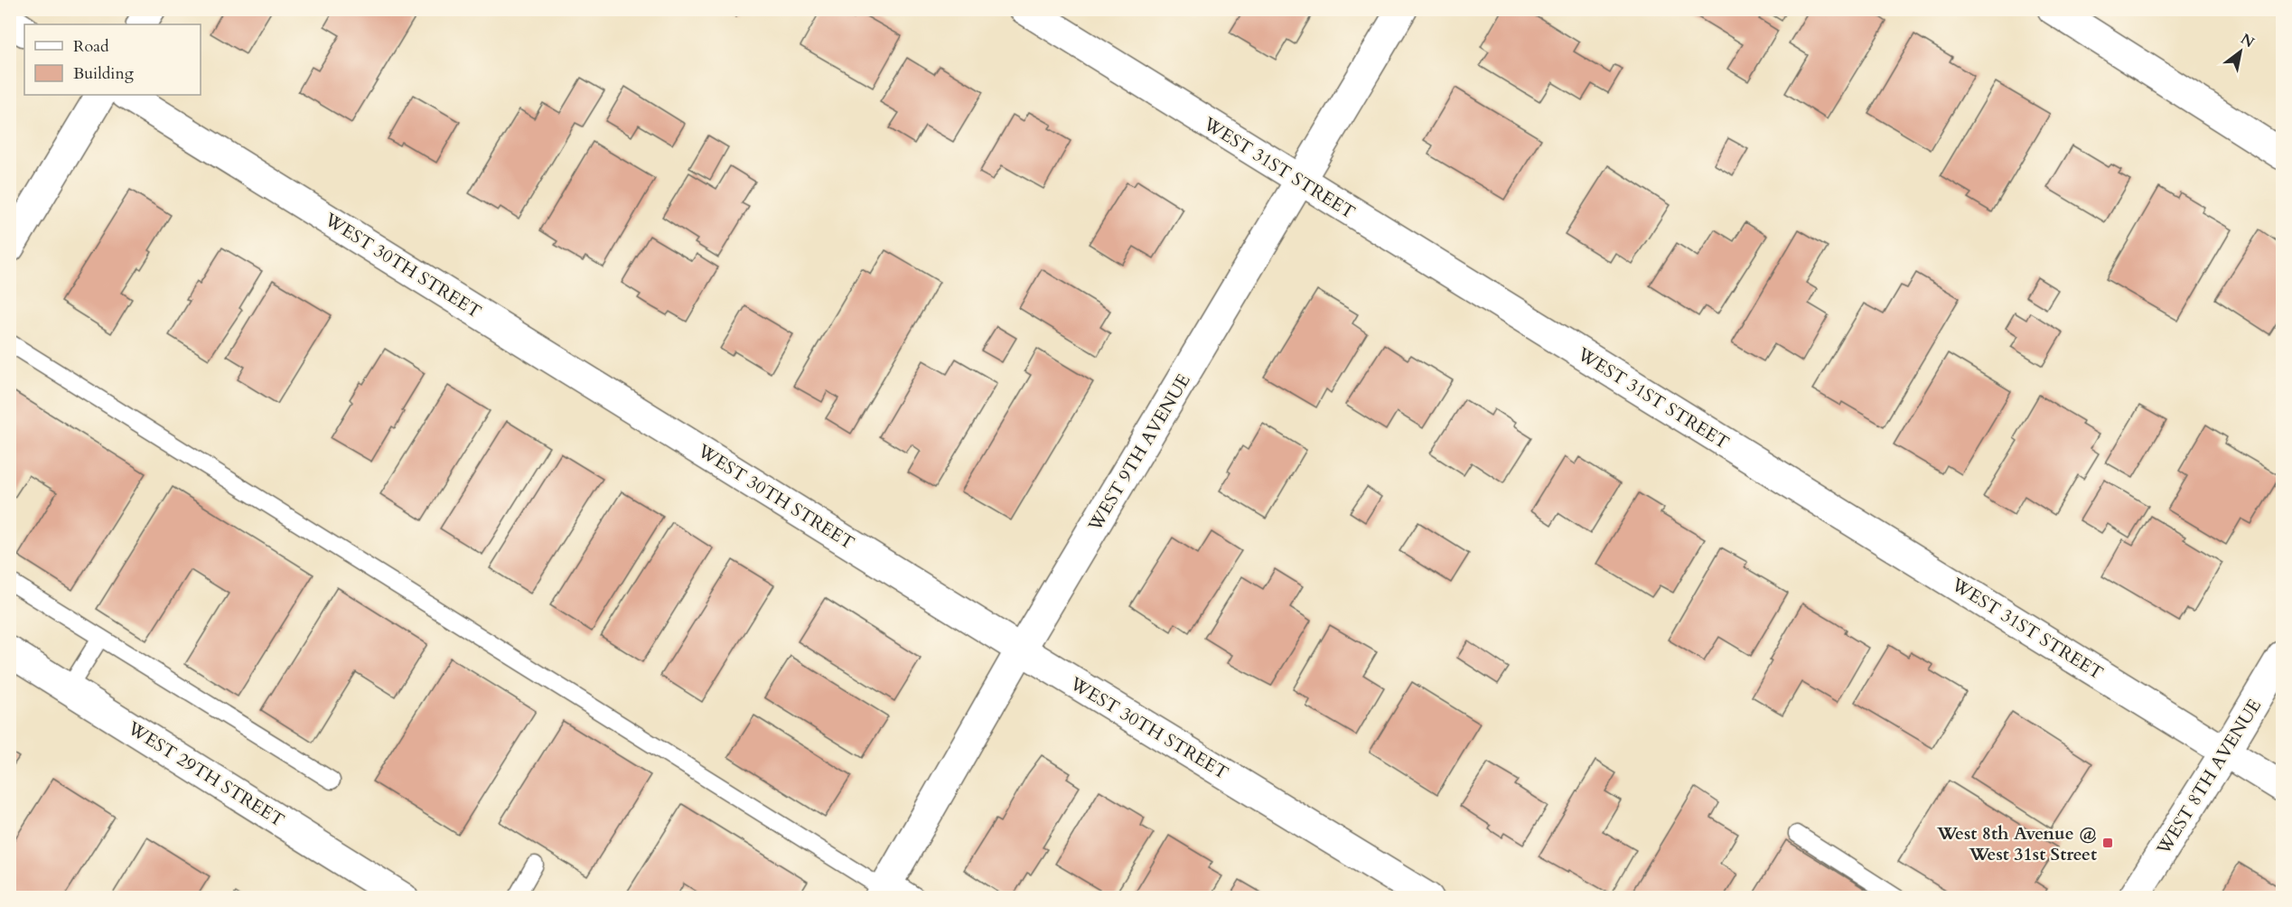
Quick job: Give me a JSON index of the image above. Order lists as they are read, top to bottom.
{
  "streets": {
    "street": [
      "WEST 31ST STREET",
      "WEST 30TH STREET",
      "WEST 9TH AVENUE",
      "WEST 29TH STREET",
      "WEST 8TH AVENUE"
    ]
  },
  "crossings": [
    ["WEST 31ST STREET", "WEST 9TH AVENUE"],
    ["WEST 31ST STREET", "WEST 8TH AVENUE"],
    ["WEST 30TH STREET", "WEST 9TH AVENUE"]
  ],
  "places": {
    "transit": ["West 8th Avenue @ West 31st Street"]
  },
  "legend": ["Road", "Building"],
  "north": "top right"
}
